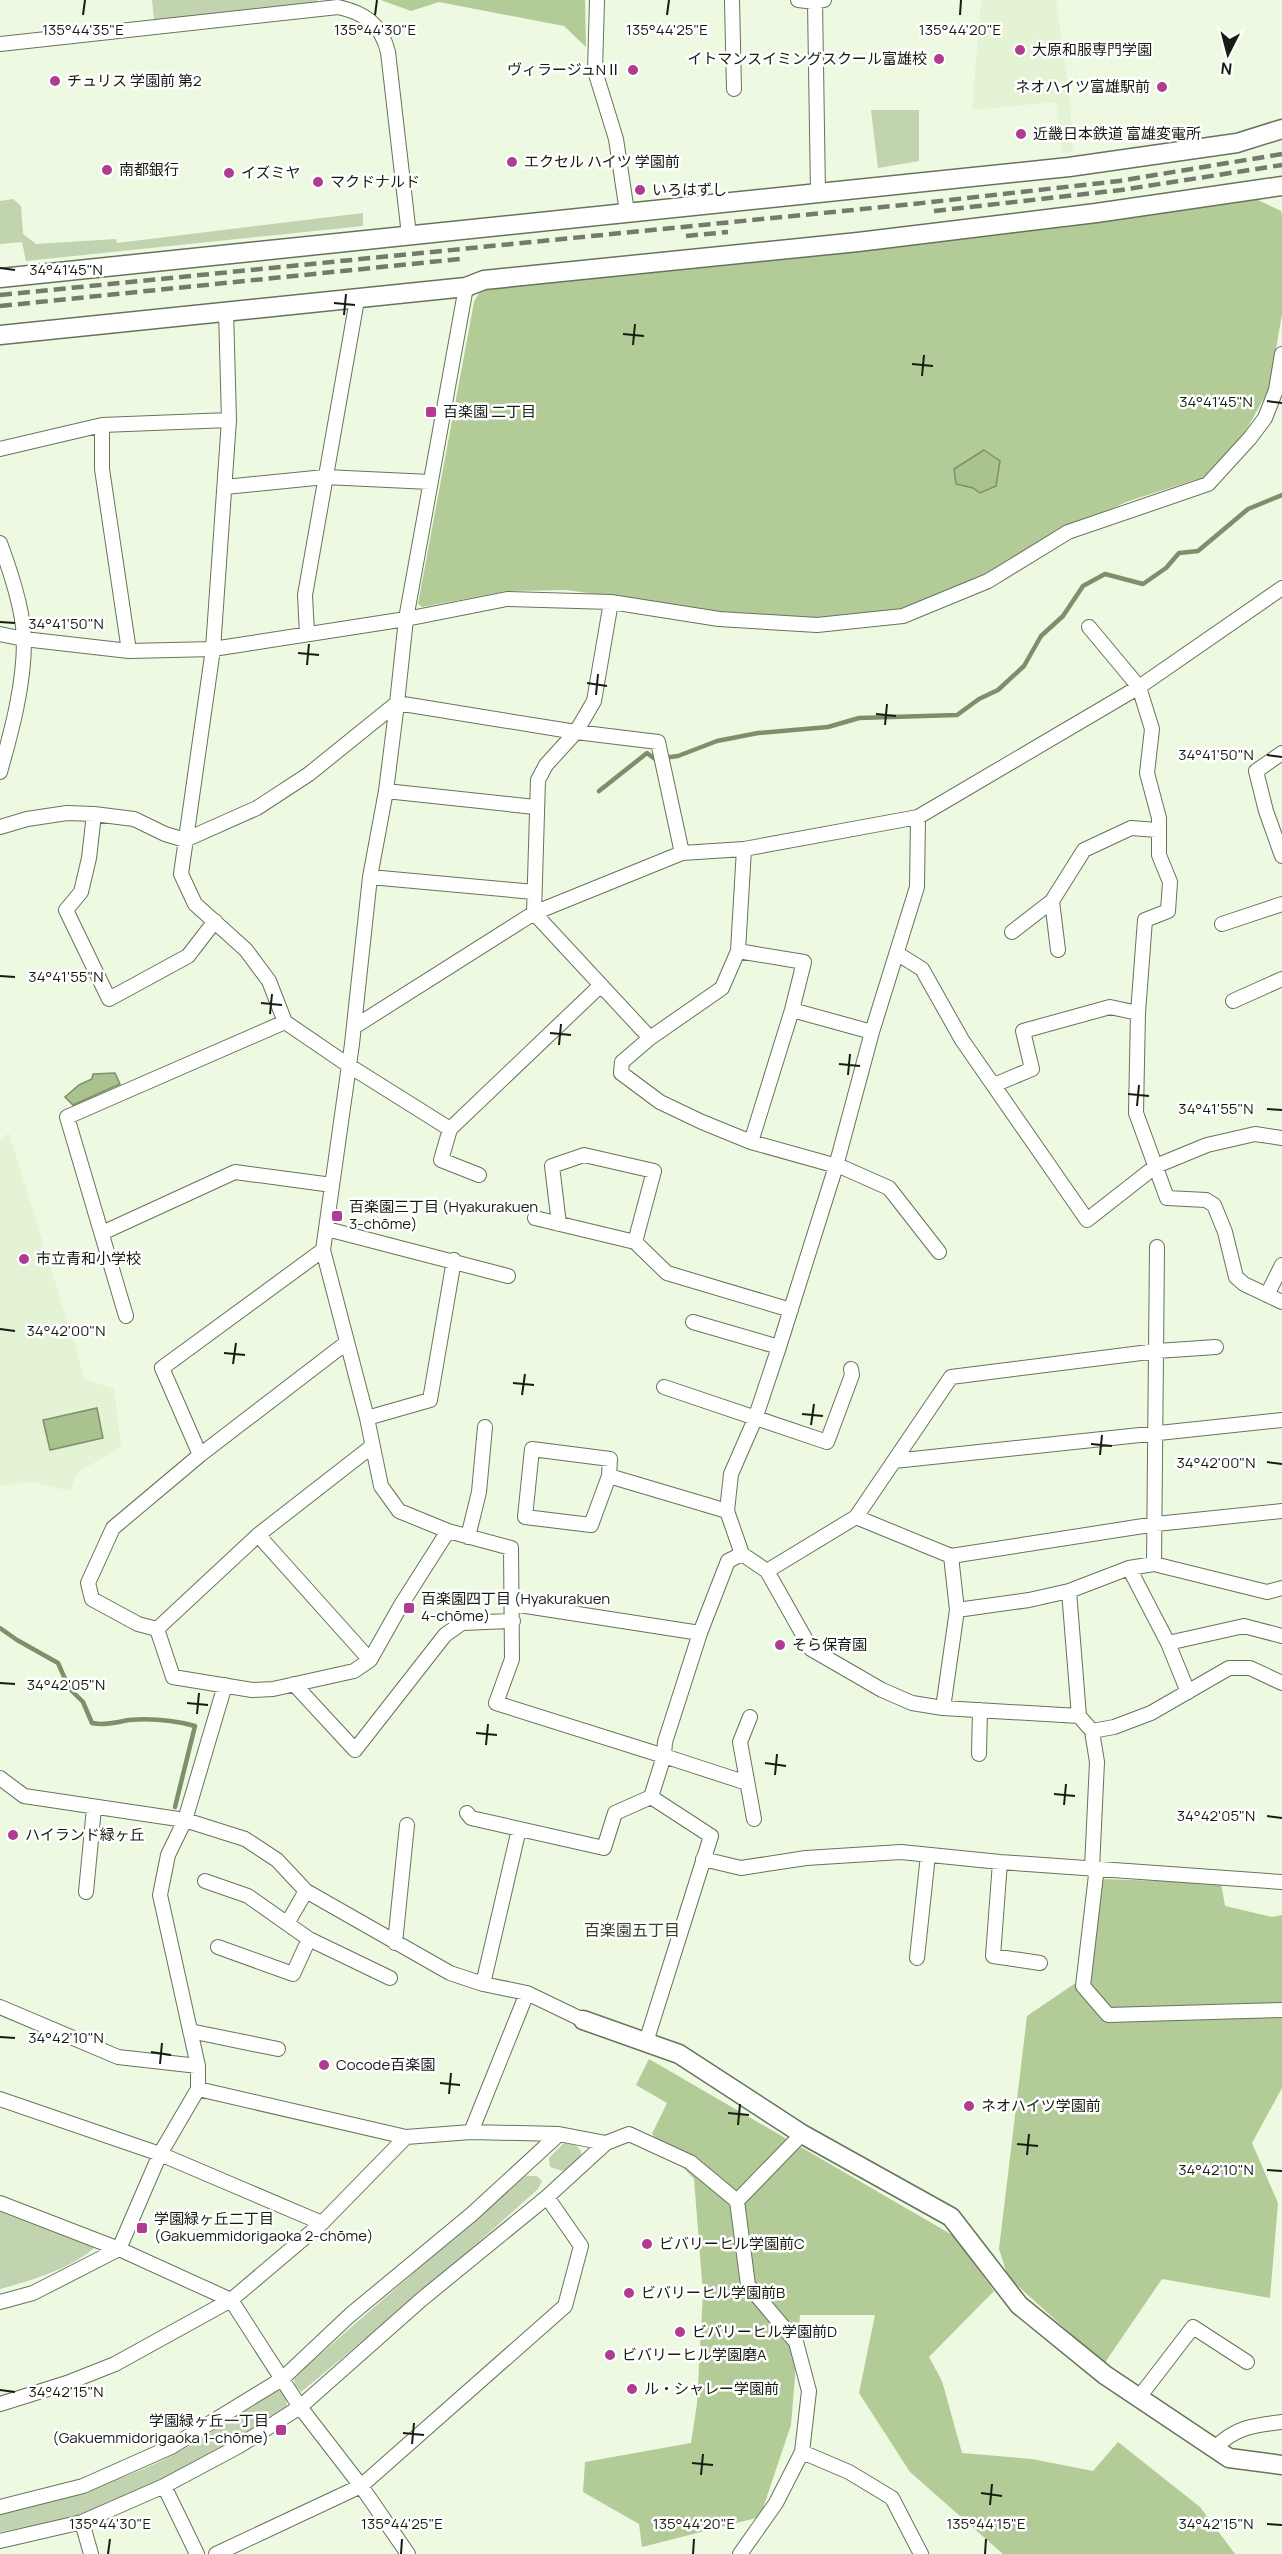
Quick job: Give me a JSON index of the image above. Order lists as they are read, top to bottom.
{
  "districts": ["百楽園五丁目"],
  "places": {
    "other": [
      "大原和服専門学園",
      "イトマンスイミングスクール富雄校",
      "ヴィラージュNⅡ",
      "チュリス 学園前 第2",
      "ネオハイツ富雄駅前",
      "近畿日本鉄道 富雄変電所",
      "エクセル ハイツ 学園前",
      "南都銀行",
      "イズミヤ",
      "マクドナルド",
      "いろはずし",
      "市立青和小学校",
      "そら保育園",
      "ハイランド緑ヶ丘",
      "Cocode百楽園",
      "ネオハイツ学園前",
      "ビバリーヒル学園前C",
      "ビバリーヒル学園前B",
      "ビバリーヒル学園前D",
      "ビバリーヒル学園磨A",
      "ル・シャレー学園前"
    ],
    "transit": [
      "百楽園 二丁目",
      "百楽園三丁目 (Hyakurakuen 3-chōme)",
      "百楽園四丁目 (Hyakurakuen 4-chōme)",
      "学園緑ヶ丘二丁目 (Gakuemmidorigaoka 2-chōme)",
      "学園緑ヶ丘一丁目 (Gakuemmidorigaoka 1-chōme)"
    ]
  },
  "north": "bottom",
  "coordinates": [
    "135°44'35\"E",
    "135°44'30\"E",
    "135°44'25\"E",
    "135°44'20\"E",
    "34°41'45\"N",
    "34°41'50\"N",
    "34°41'55\"N",
    "34°42'00\"N",
    "34°42'05\"N",
    "34°42'10\"N",
    "34°42'15\"N",
    "135°44'15\"E"
  ]
}
